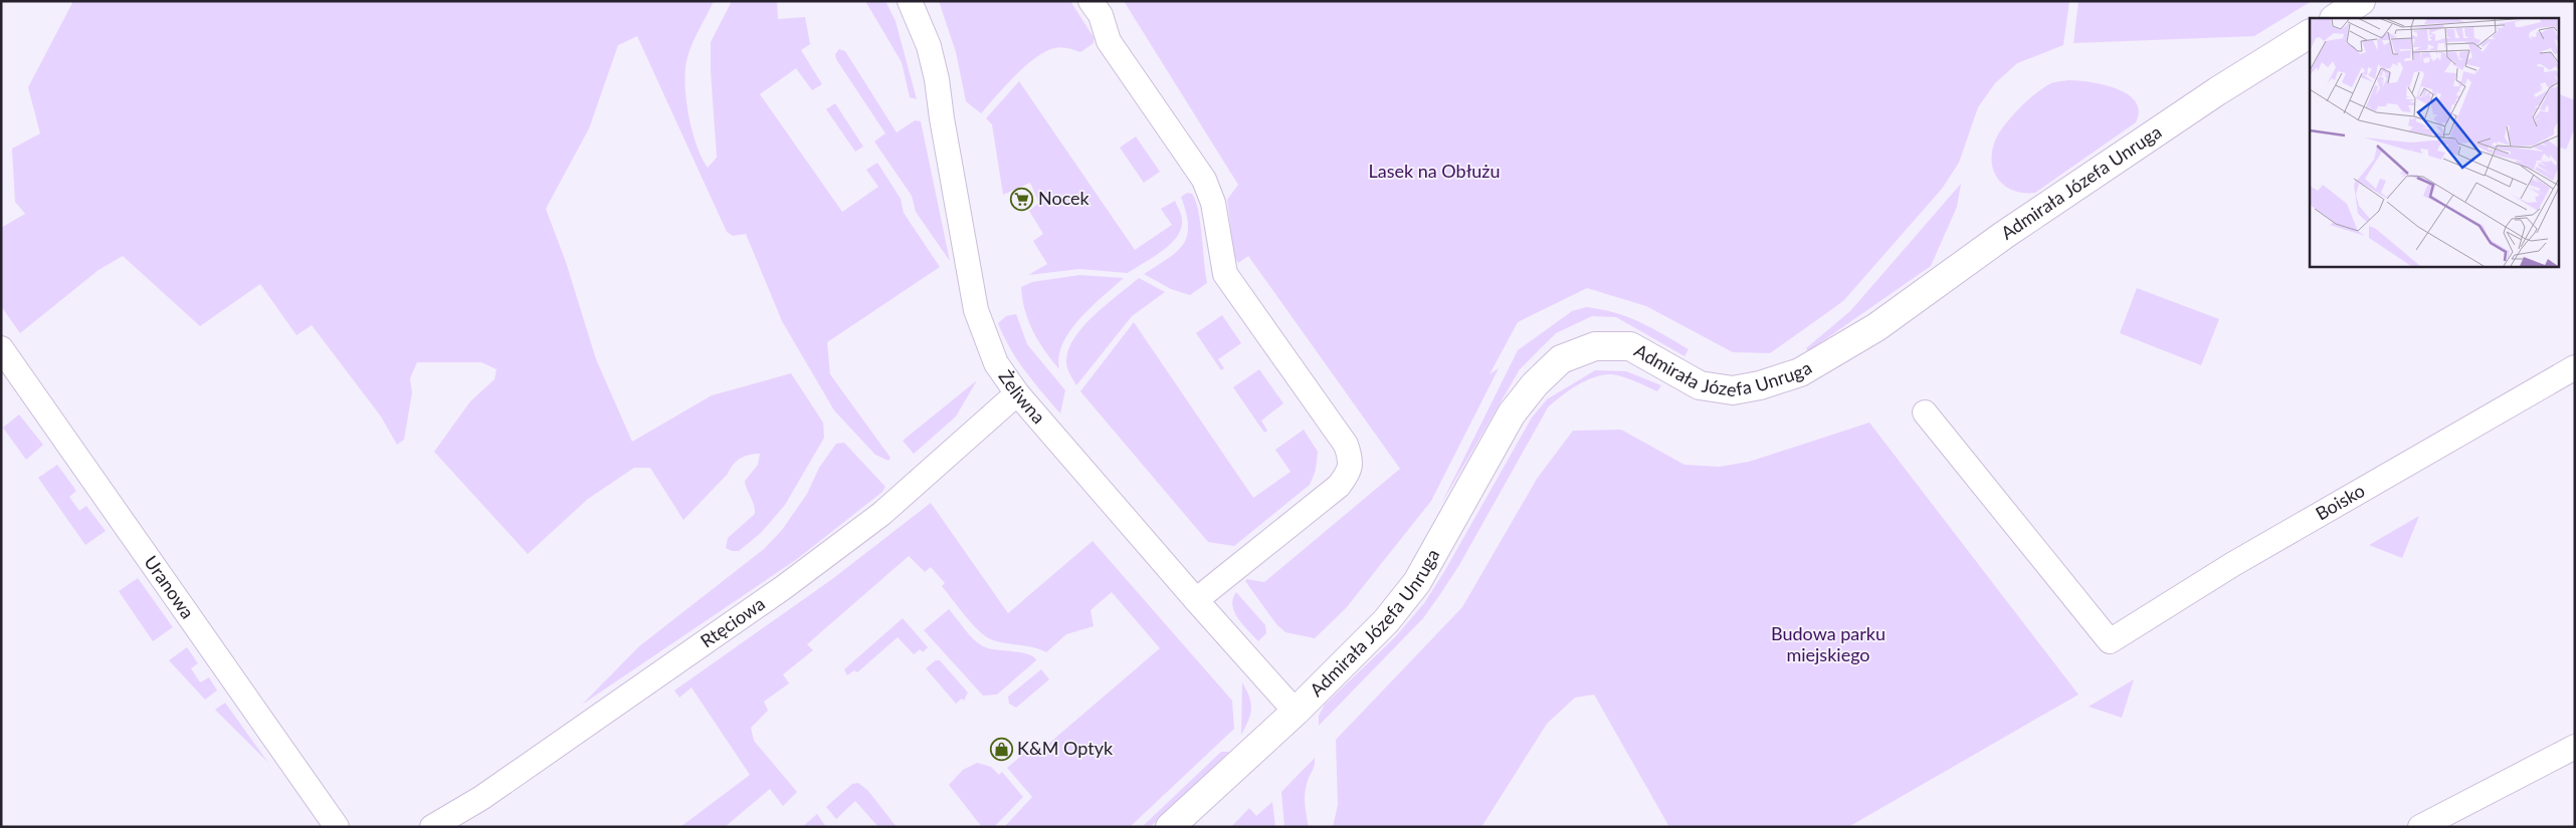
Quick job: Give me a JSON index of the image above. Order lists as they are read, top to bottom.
{
  "streets": {
    "street": [
      "Admirała Józefa Unruga",
      "Żeliwna",
      "Boisko",
      "Uranowa",
      "Rtęciowa"
    ]
  },
  "crossings": [
    ["Admirała Józefa Unruga", "Żeliwna"],
    ["Żeliwna", "Rtęciowa"]
  ],
  "parks": ["Lasek na Obłużu", "Budowa parku miejskiego"],
  "places": {
    "supermarket": ["Nocek"],
    "shop": ["K&M Optyk"]
  }
}
